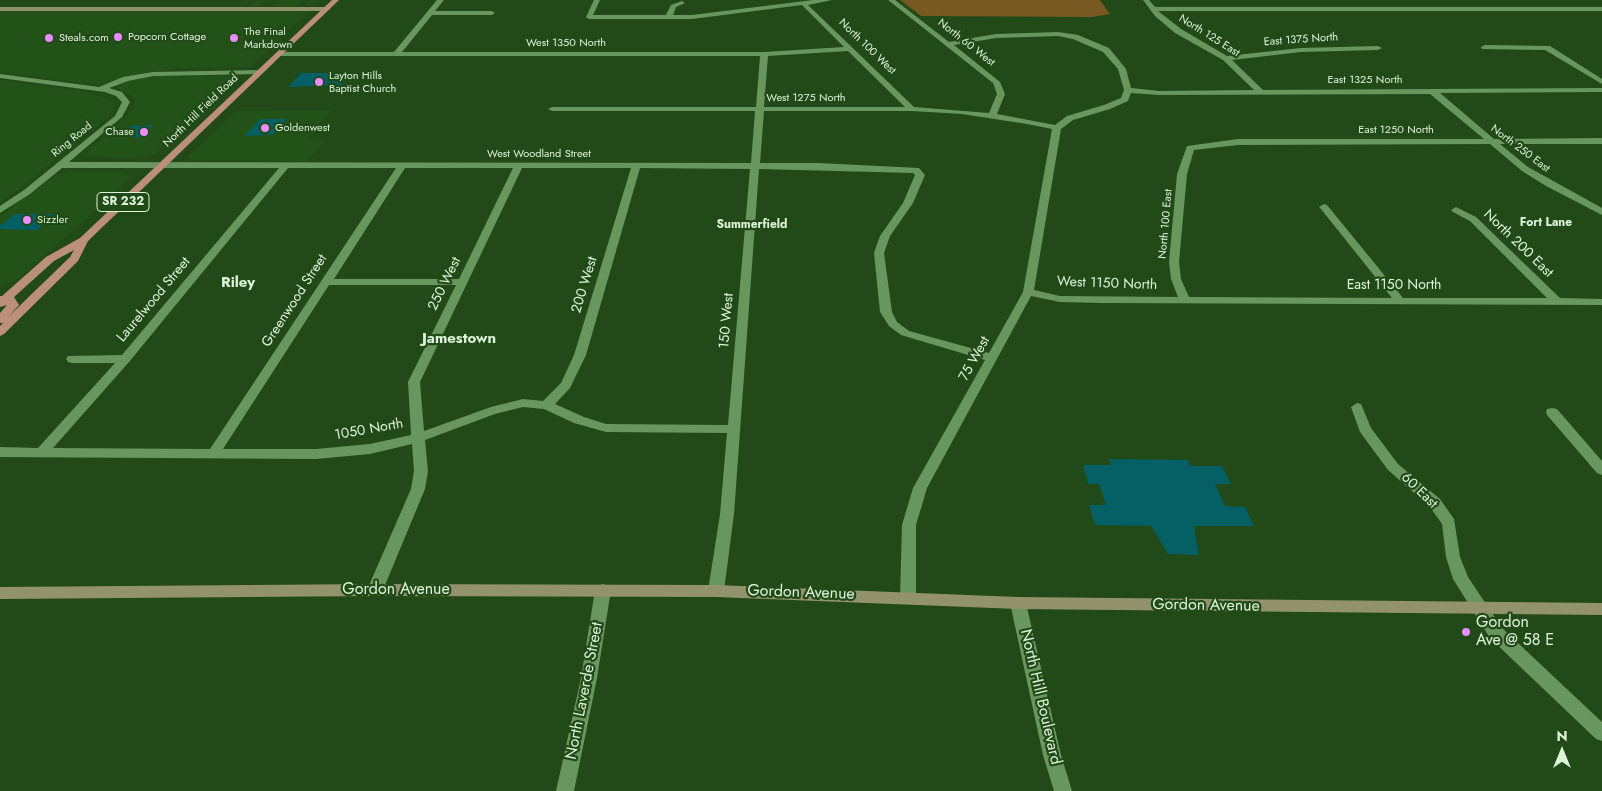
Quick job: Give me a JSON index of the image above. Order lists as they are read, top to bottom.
{
  "streets": {
    "main road": ["North Hill Field Road", "SR 232", "Gordon Avenue"],
    "street": [
      "North 125 East",
      "East 1375 North",
      "West 1350 North",
      "North 60 West",
      "North 100 West",
      "East 1325 North",
      "West 1275 North",
      "East 1250 North",
      "Ring Road",
      "North 250 East",
      "West Woodland Street",
      "North 100 East",
      "North 200 East",
      "250 West",
      "West 1150 North",
      "200 West",
      "East 1150 North",
      "Laurelwood Street",
      "Greenwood Street",
      "150 West",
      "75 West",
      "1050 North",
      "60 East",
      "North Laverde Street",
      "North Hill Boulevard"
    ]
  },
  "crossings": [
    ["North 125 East", "East 1375 North"],
    ["North 125 East", "East 1325 North"],
    ["West 1350 North", "North 100 West"],
    ["West 1350 North", "North Hill Field Road"],
    ["West 1350 North", "150 West"],
    ["North 60 West", "West 1275 North"],
    ["North 100 West", "West 1275 North"],
    ["East 1325 North", "North 250 East"],
    ["West 1275 North", "150 West"],
    ["West 1275 North", "75 West"],
    ["North Hill Field Road", "Ring Road"],
    ["North Hill Field Road", "West Woodland Street"],
    ["North Hill Field Road", "SR 232"],
    ["East 1250 North", "North 250 East"],
    ["East 1250 North", "North 100 East"],
    ["Ring Road", "West Woodland Street"],
    ["West Woodland Street", "250 West"],
    ["West Woodland Street", "200 West"],
    ["West Woodland Street", "Laurelwood Street"],
    ["West Woodland Street", "Greenwood Street"],
    ["West Woodland Street", "150 West"],
    ["West Woodland Street", "75 West"],
    ["North 100 East", "West 1150 North"],
    ["North 100 East", "East 1150 North"],
    ["North 200 East", "East 1150 North"],
    ["250 West", "1050 North"],
    ["250 West", "Gordon Avenue"],
    ["West 1150 North", "East 1150 North"],
    ["West 1150 North", "75 West"],
    ["200 West", "1050 North"],
    ["Laurelwood Street", "1050 North"],
    ["Greenwood Street", "1050 North"],
    ["150 West", "1050 North"],
    ["150 West", "Gordon Avenue"],
    ["75 West", "Gordon Avenue"],
    ["60 East", "Gordon Avenue"],
    ["Gordon Avenue", "North Laverde Street"],
    ["Gordon Avenue", "North Hill Boulevard"]
  ],
  "districts": [
    "Fort Lane",
    "Summerfield",
    "Riley",
    "Jamestown"
  ],
  "places": [
    "Popcorn Cottage",
    "Steals.com",
    "The Final Markdown",
    "Layton Hills Baptist Church",
    "Goldenwest",
    "Chase",
    "Sizzler",
    "Gordon Ave @ 58 E"
  ],
  "north": "top"
}
